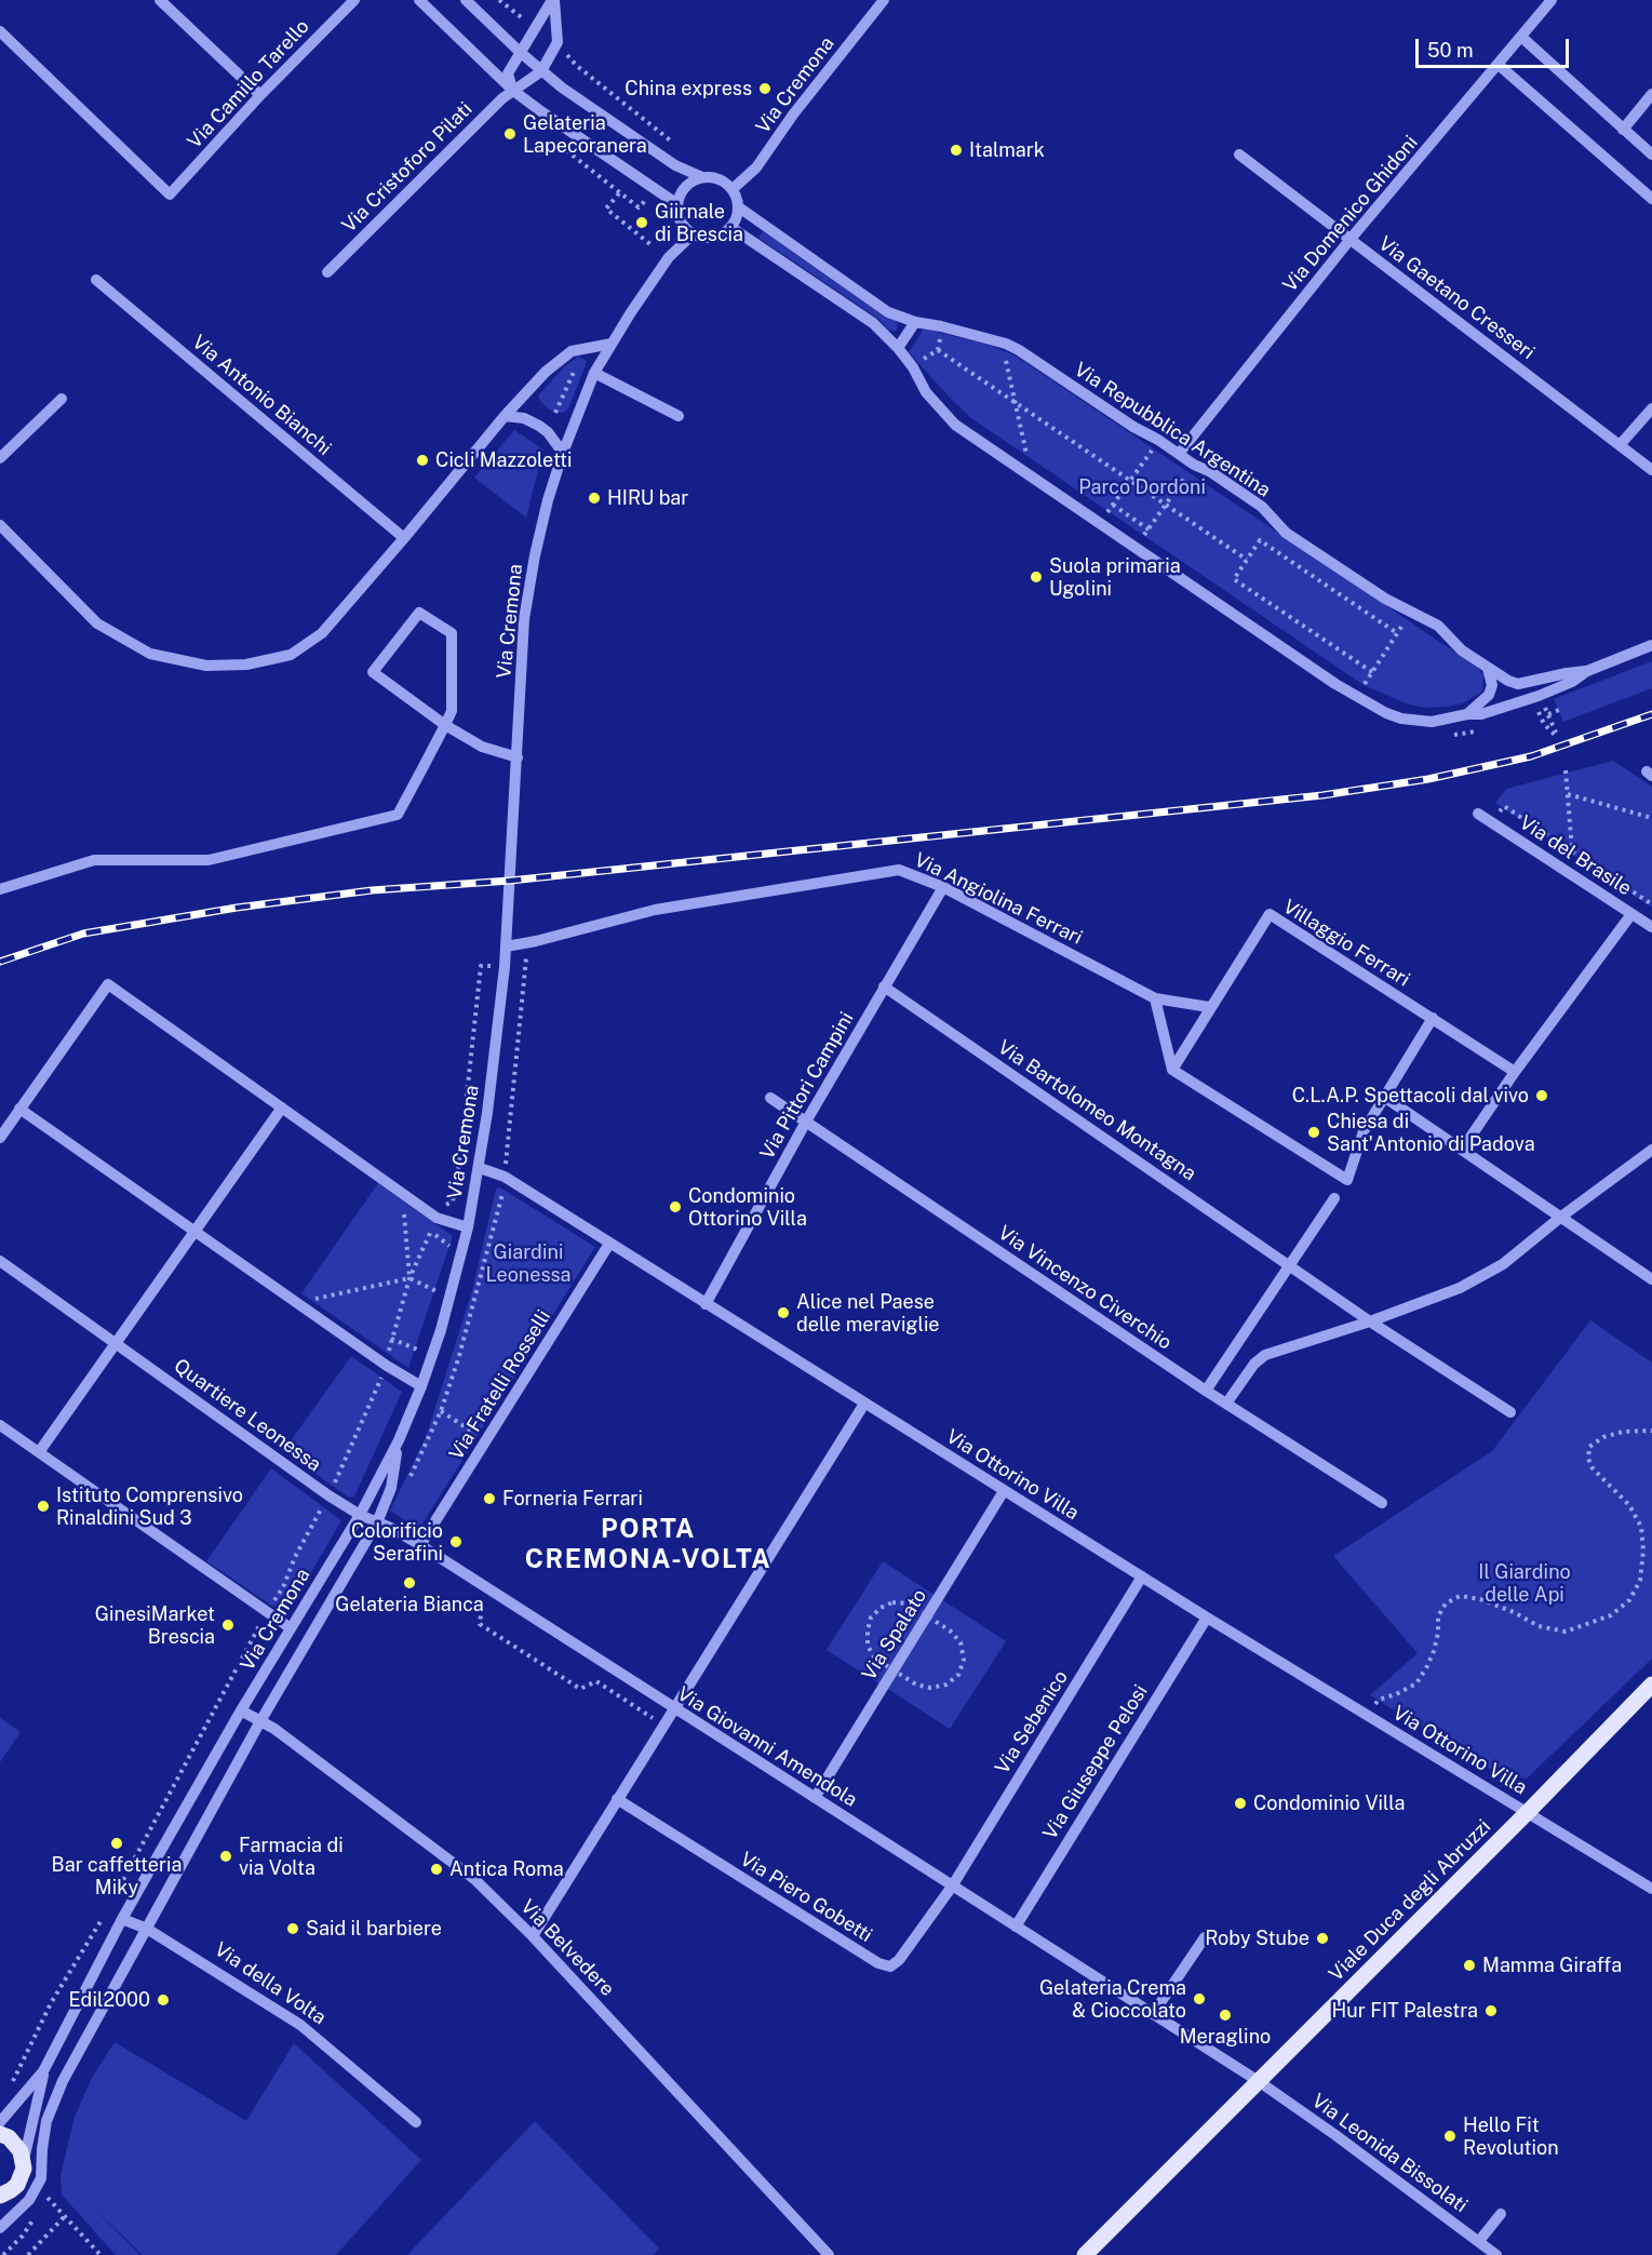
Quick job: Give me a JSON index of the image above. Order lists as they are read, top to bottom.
{
  "streets": {
    "main road": ["Viale Duca degli Abruzzi"],
    "street": [
      "Via Camillo Tarello",
      "Via Cremona",
      "Via Cristoforo Pilati",
      "Via Domenico Ghidoni",
      "Via Gaetano Cresseri",
      "Via Antonio Bianchi",
      "Via Repubblica Argentina",
      "Via del Brasile",
      "Via Angiolina Ferrari",
      "Villaggio Ferrari",
      "Via Pittori Campini",
      "Via Bartolomeo Montagna",
      "Via Vincenzo Civerchio",
      "Via Fratelli Rosselli",
      "Quartiere Leonessa",
      "Via Ottorino Villa",
      "Via Spalato",
      "Via Sebenico",
      "Via Giovanni Amendola",
      "Via Giuseppe Pelosi",
      "Via Piero Gobetti",
      "Via Belvedere",
      "Via della Volta",
      "Via Leonida Bissolati"
    ]
  },
  "crossings": [
    ["Via Cremona", "Via Repubblica Argentina"],
    ["Via Cremona", "Via Angiolina Ferrari"],
    ["Via Cremona", "Quartiere Leonessa"],
    ["Via Cremona", "Via Ottorino Villa"],
    ["Via Cremona", "Via Giovanni Amendola"],
    ["Via Cremona", "Via Belvedere"],
    ["Via Cremona", "Via della Volta"],
    ["Via Domenico Ghidoni", "Via Gaetano Cresseri"],
    ["Via Domenico Ghidoni", "Via Repubblica Argentina"],
    ["Via Angiolina Ferrari", "Via Pittori Campini"],
    ["Via Pittori Campini", "Via Bartolomeo Montagna"],
    ["Via Pittori Campini", "Via Vincenzo Civerchio"],
    ["Via Pittori Campini", "Via Ottorino Villa"],
    ["Via Fratelli Rosselli", "Via Ottorino Villa"],
    ["Via Fratelli Rosselli", "Via Giovanni Amendola"],
    ["Quartiere Leonessa", "Via Giovanni Amendola"],
    ["Via Ottorino Villa", "Via Spalato"],
    ["Via Ottorino Villa", "Via Sebenico"],
    ["Via Ottorino Villa", "Via Giuseppe Pelosi"],
    ["Via Ottorino Villa", "Viale Duca degli Abruzzi"],
    ["Via Spalato", "Via Giovanni Amendola"],
    ["Via Sebenico", "Via Giovanni Amendola"],
    ["Via Sebenico", "Via Piero Gobetti"],
    ["Via Giovanni Amendola", "Via Giuseppe Pelosi"],
    ["Via Giovanni Amendola", "Via Piero Gobetti"],
    ["Via Giovanni Amendola", "Viale Duca degli Abruzzi"],
    ["Via Giovanni Amendola", "Via Leonida Bissolati"],
    ["Viale Duca degli Abruzzi", "Via Leonida Bissolati"]
  ],
  "districts": ["PORTA CREMONA-VOLTA"],
  "parks": ["Parco Dordoni", "Giardini Leonessa", "Il Giardino delle Api"],
  "places": [
    "China express",
    "Gelateria Lapecoranera",
    "Italmark",
    "Giirnale di Brescia",
    "Cicli Mazzoletti",
    "HIRU bar",
    "Suola primaria Ugolini",
    "C.L.A.P. Spettacoli dal vivo",
    "Chiesa di Sant'Antonio di Padova",
    "Condominio Ottorino Villa",
    "Alice nel Paese delle meraviglie",
    "Forneria Ferrari",
    "Istituto Comprensivo Rinaldini Sud 3",
    "Colorificio Serafini",
    "Gelateria Bianca",
    "GinesiMarket Brescia",
    "Condominio Villa",
    "Bar caffetteria Miky",
    "Farmacia di via Volta",
    "Antica Roma",
    "Said il barbiere",
    "Roby Stube",
    "Mamma Giraffa",
    "Gelateria Crema & Cioccolato",
    "Edil2000",
    "Hur FIT Palestra",
    "Meraglino",
    "Hello Fit Revolution"
  ],
  "scale_bar": "50 m"
}
